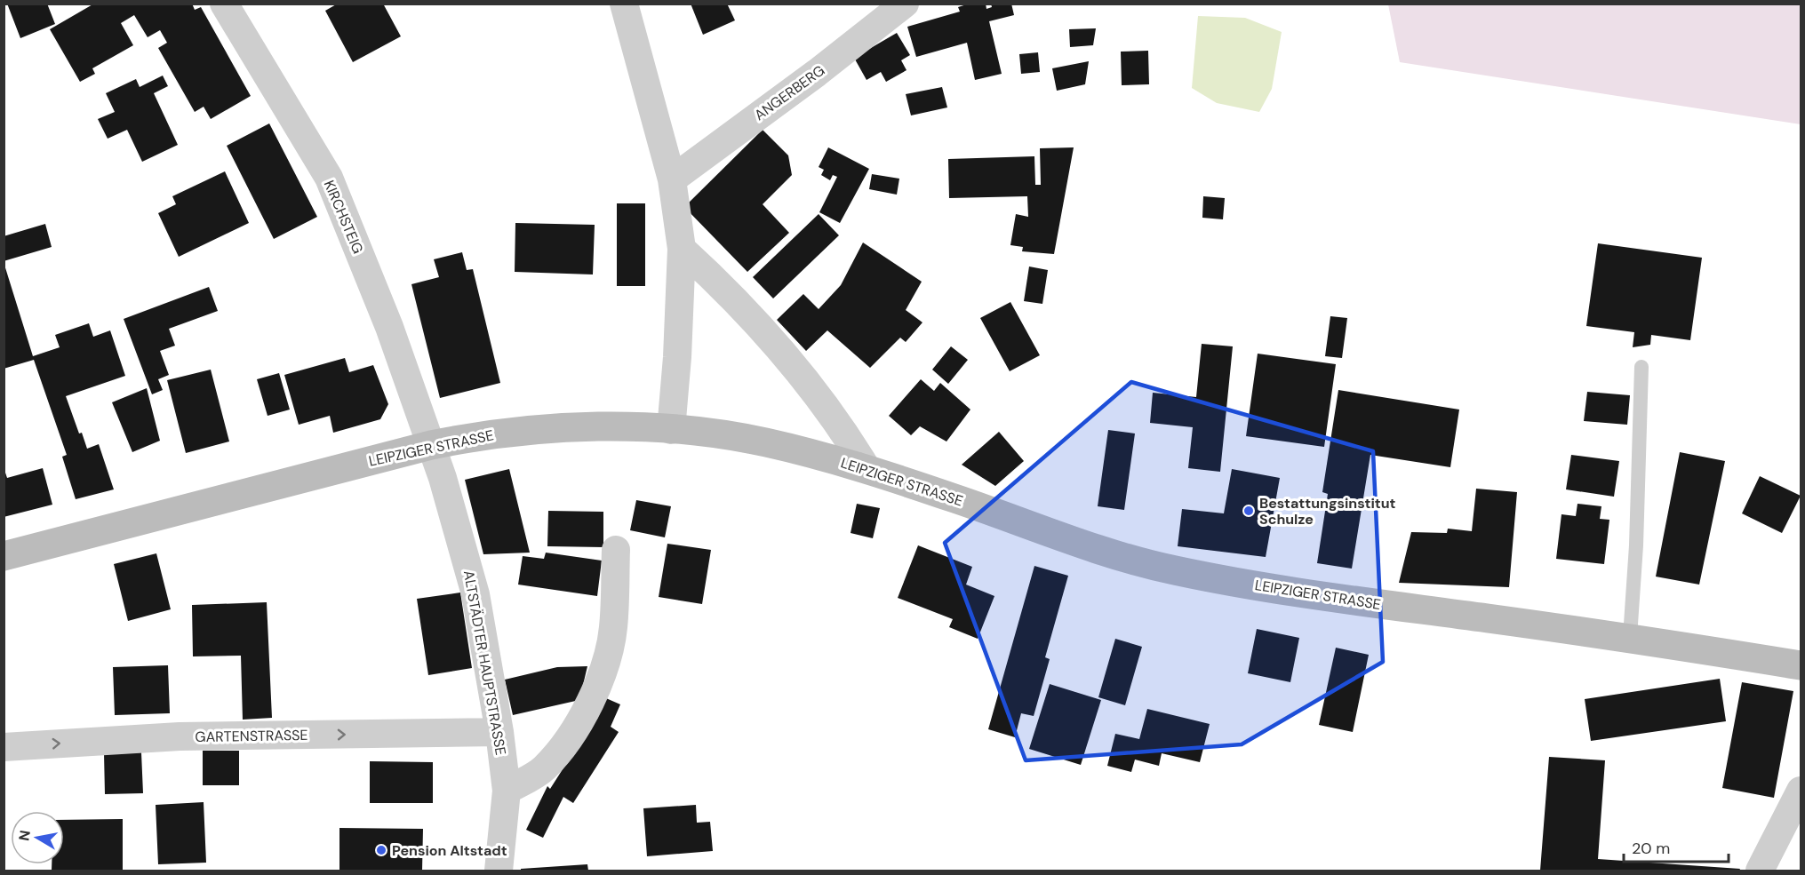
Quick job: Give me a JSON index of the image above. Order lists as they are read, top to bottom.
{
  "streets": {
    "street": [
      "ANGERBERG",
      "KIRCHSTEIG",
      "LEIPZIGER STRASSE",
      "ALTSTÄDTER HAUPTSTRASSE",
      "GARTENSTRASSE"
    ]
  },
  "crossings": [
    ["KIRCHSTEIG", "LEIPZIGER STRASSE"],
    ["KIRCHSTEIG", "ALTSTÄDTER HAUPTSTRASSE"],
    ["LEIPZIGER STRASSE", "ALTSTÄDTER HAUPTSTRASSE"],
    ["ALTSTÄDTER HAUPTSTRASSE", "GARTENSTRASSE"]
  ],
  "one_way": ["GARTENSTRASSE"],
  "places": ["Bestattungsinstitut Schulze", "Pension Altstadt"],
  "scale_bar": "20 m",
  "north": "left"
}
